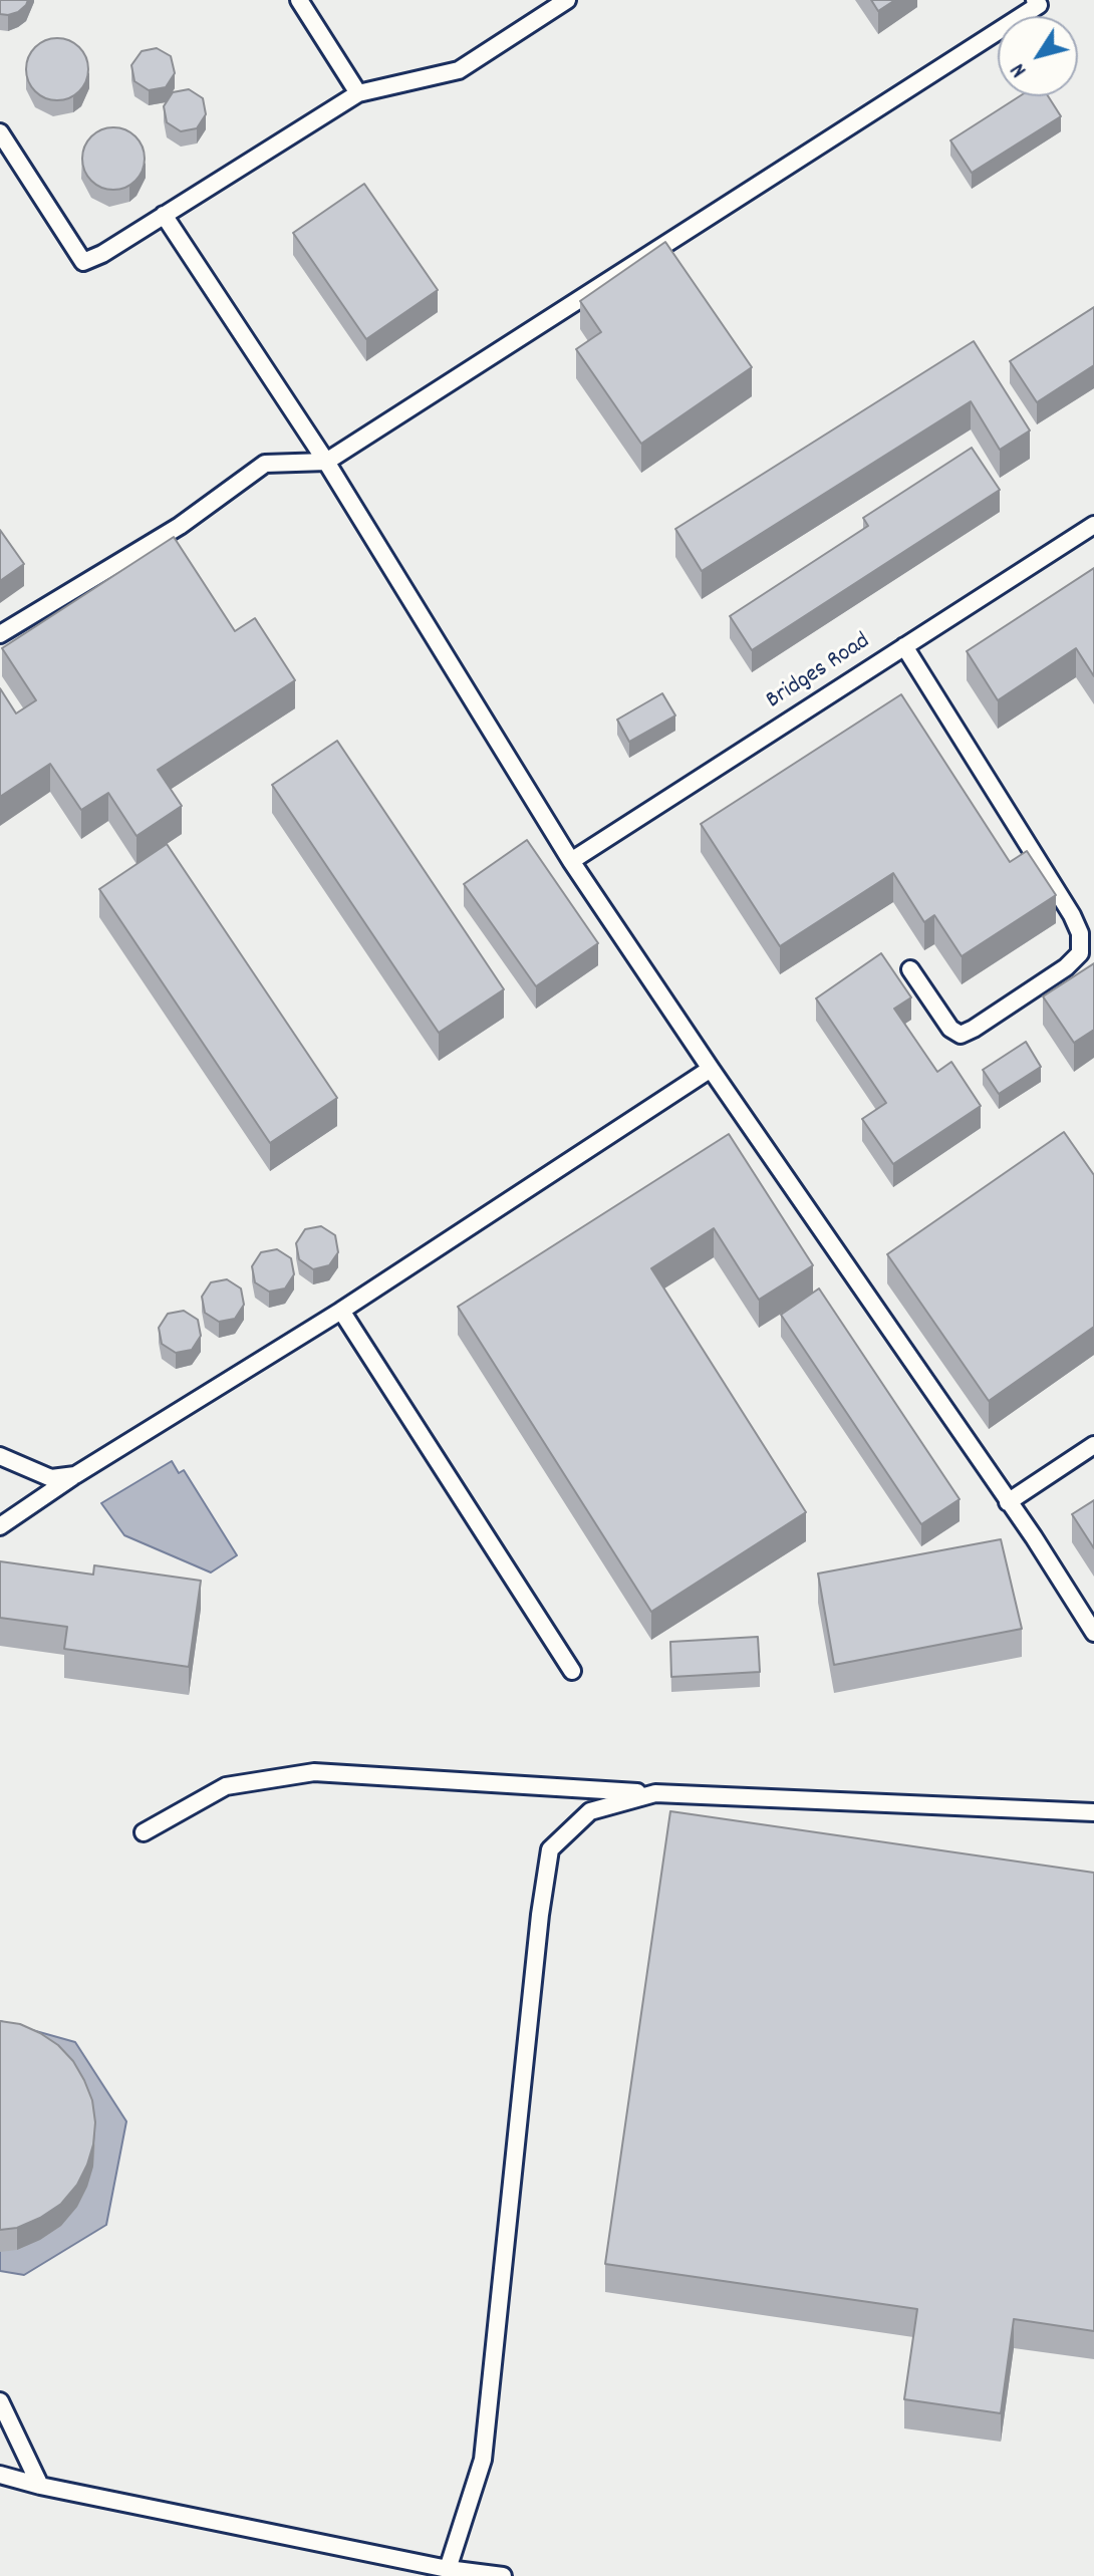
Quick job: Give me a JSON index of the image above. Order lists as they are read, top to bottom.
{
  "streets": {
    "lane": ["Bridges Road"]
  },
  "north": "bottom left"
}
